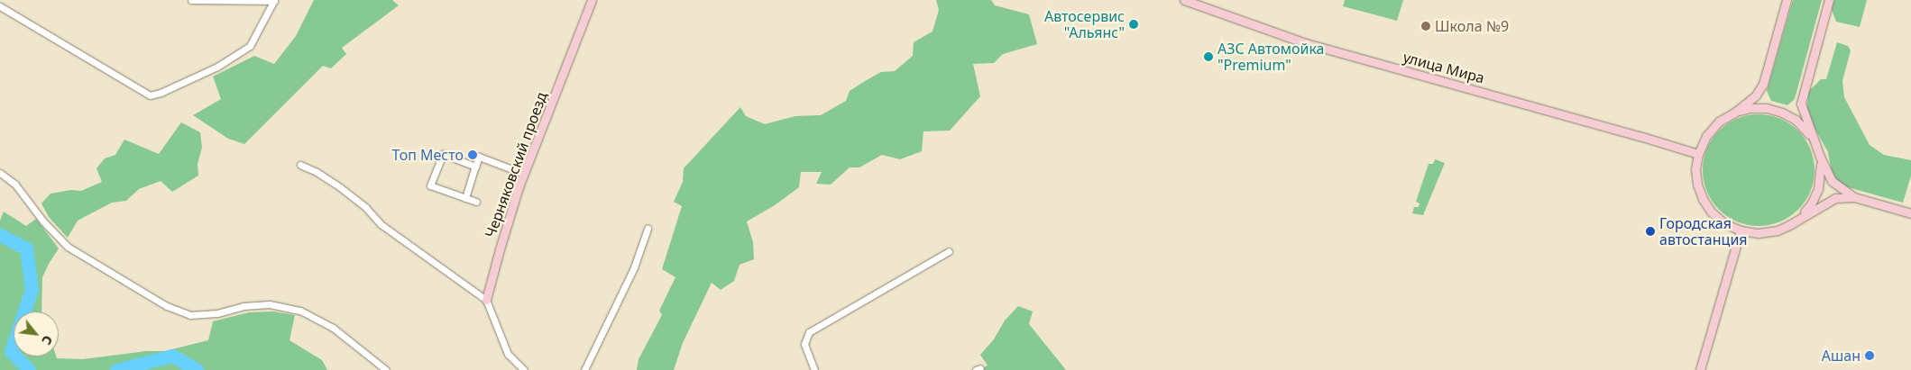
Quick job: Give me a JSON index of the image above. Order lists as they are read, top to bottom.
{
  "streets": {
    "main road": ["улица Мира", "Черняковский проезд"]
  },
  "places": [
    "Автосервис \"Альянс\"",
    "Школа №9",
    "АЗС Автомойка \"Premium\"",
    "Топ Место",
    "Городская автостанция",
    "Ашан"
  ],
  "north": "bottom right"
}
